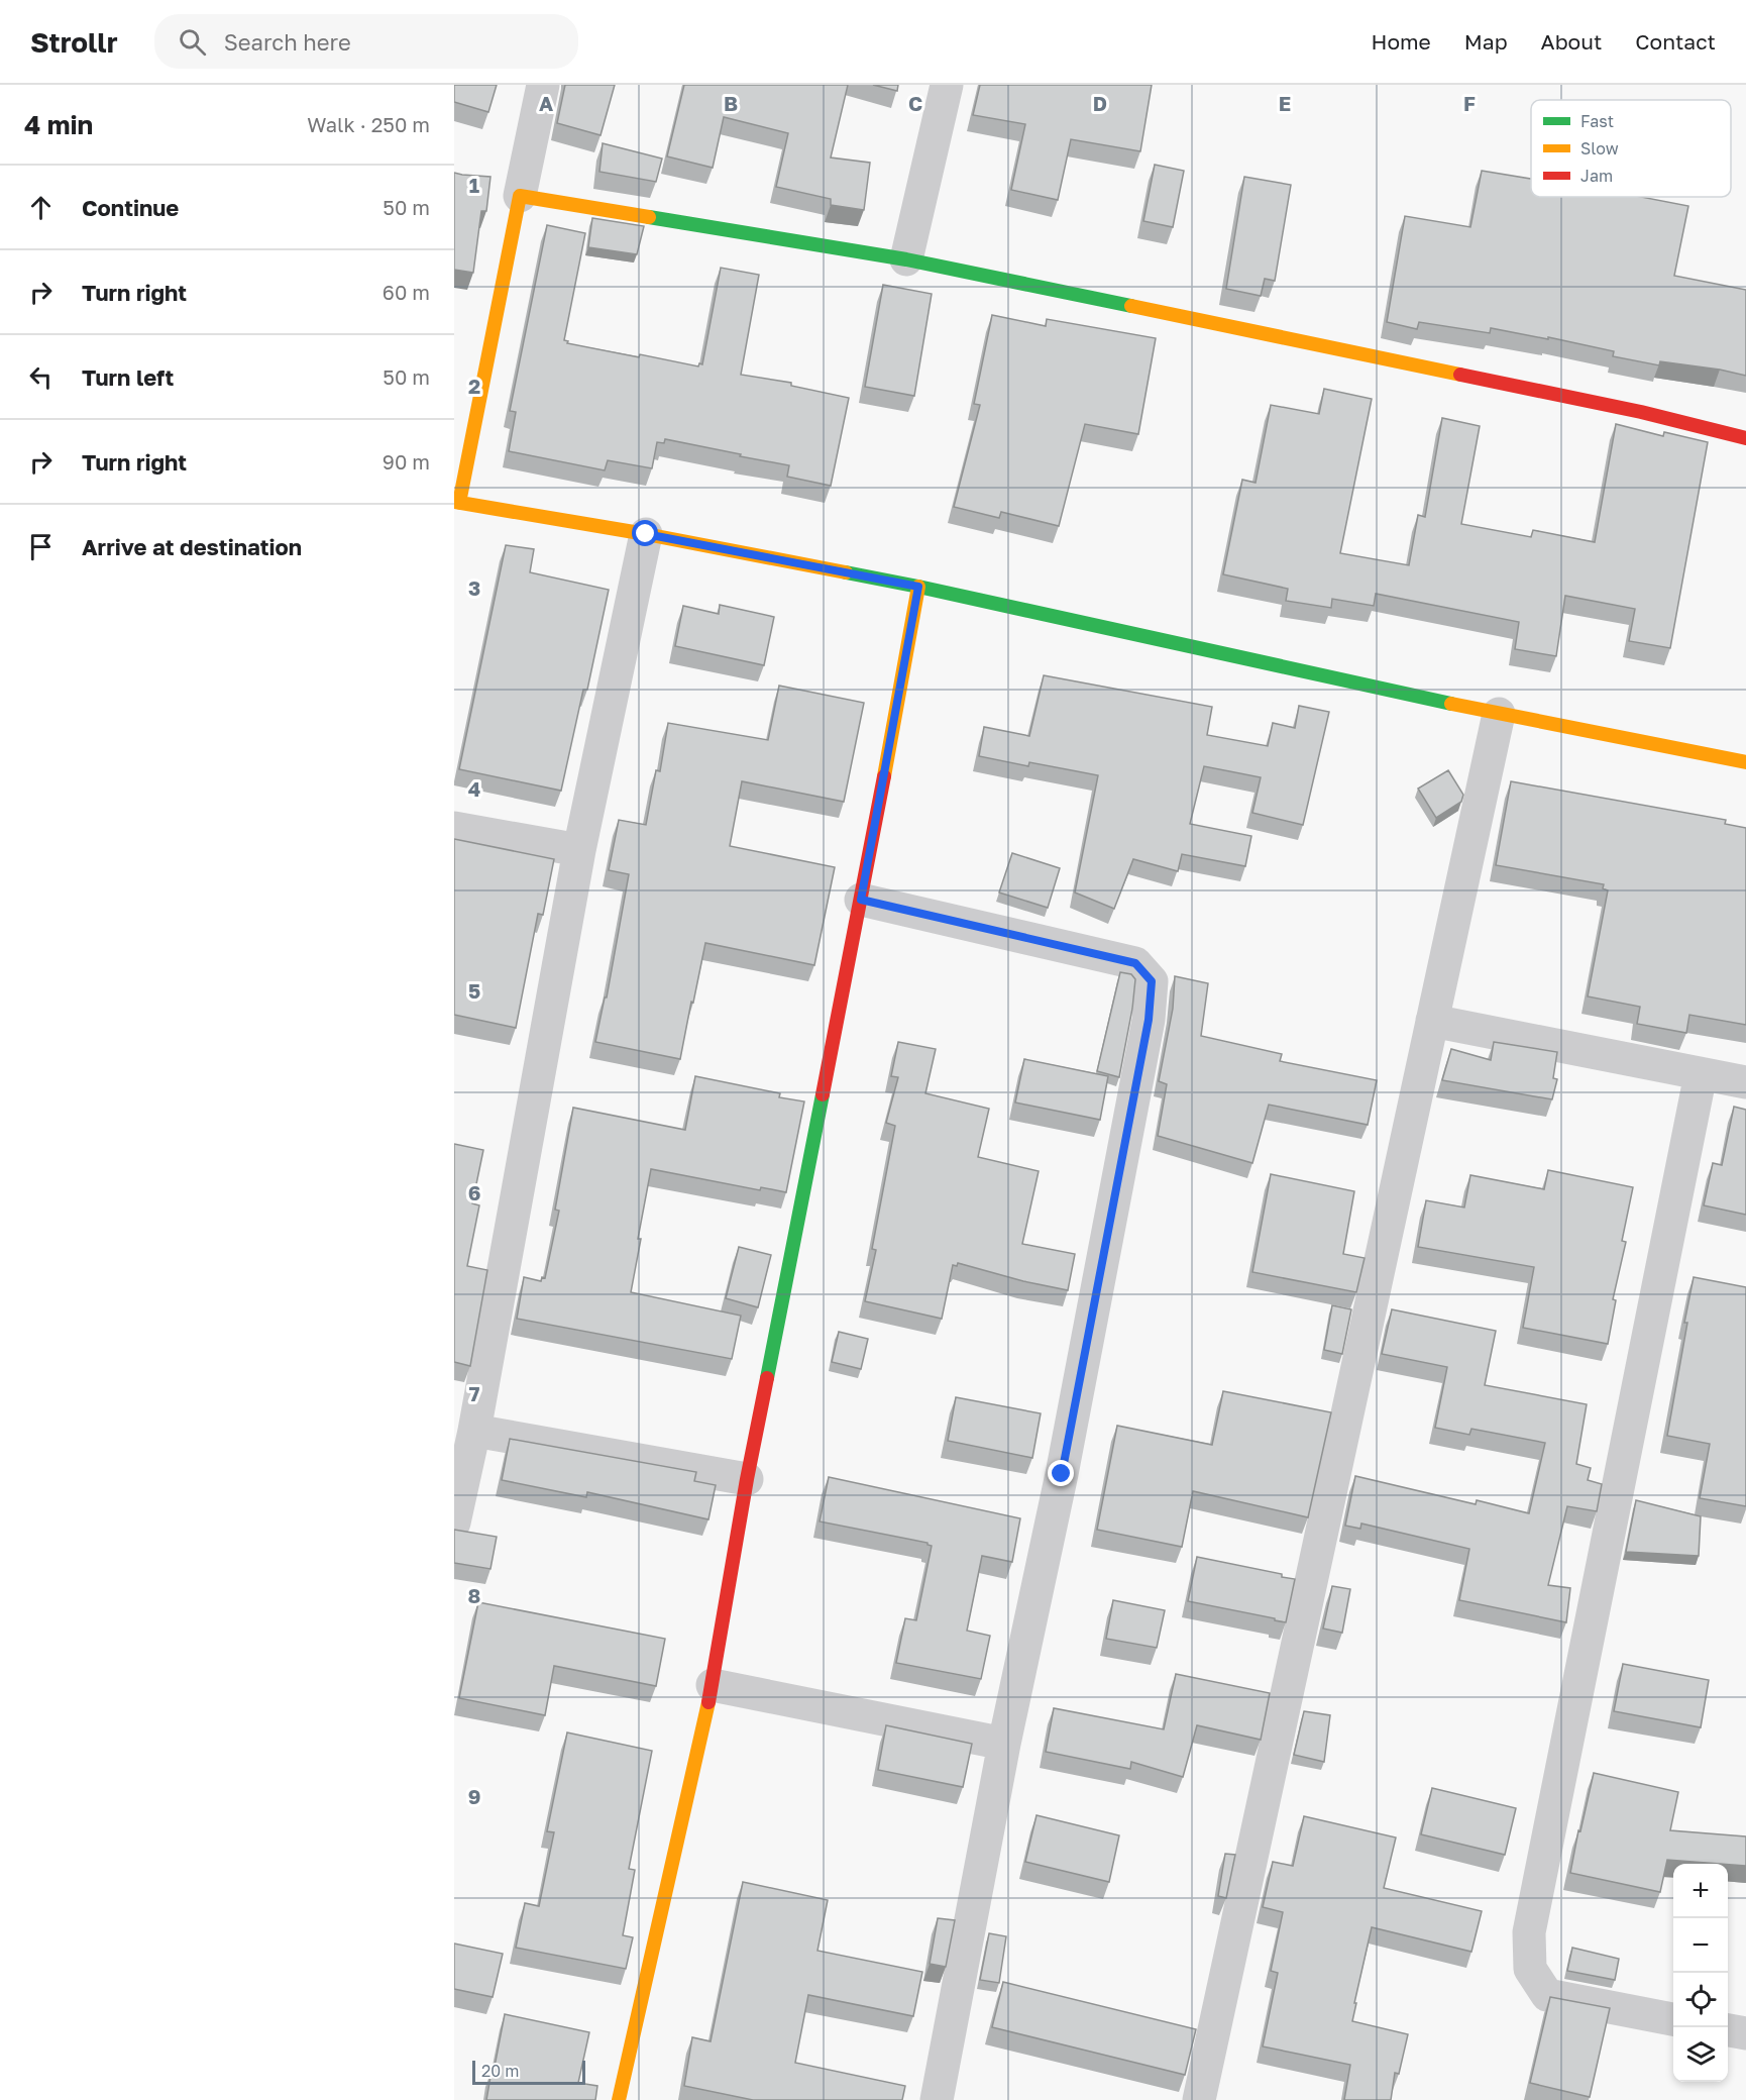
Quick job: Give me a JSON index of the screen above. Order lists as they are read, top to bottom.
{
  "legend": ["Fast", "Slow", "Jam"],
  "scale_bar": "20 m",
  "page": {
    "header": "Strollr",
    "search": "Search here",
    "nav": [
      "Home",
      "Map",
      "About",
      "Contact"
    ],
    "heading": ["4 min", "Walk · 250 m"],
    "list": [
      ["Continue", "50 m"],
      ["Turn right", "60 m"],
      ["Turn left", "50 m"],
      ["Turn right", "90 m"],
      "Arrive at destination"
    ],
    "map_buttons": ["+", "−"],
    "scale": "20 m"
  },
  "grid": {
    "columns": [
      "A",
      "B",
      "C",
      "D",
      "E",
      "F"
    ],
    "rows": [
      "1",
      "2",
      "3",
      "4",
      "5",
      "6",
      "7",
      "8",
      "9"
    ]
  }
}
